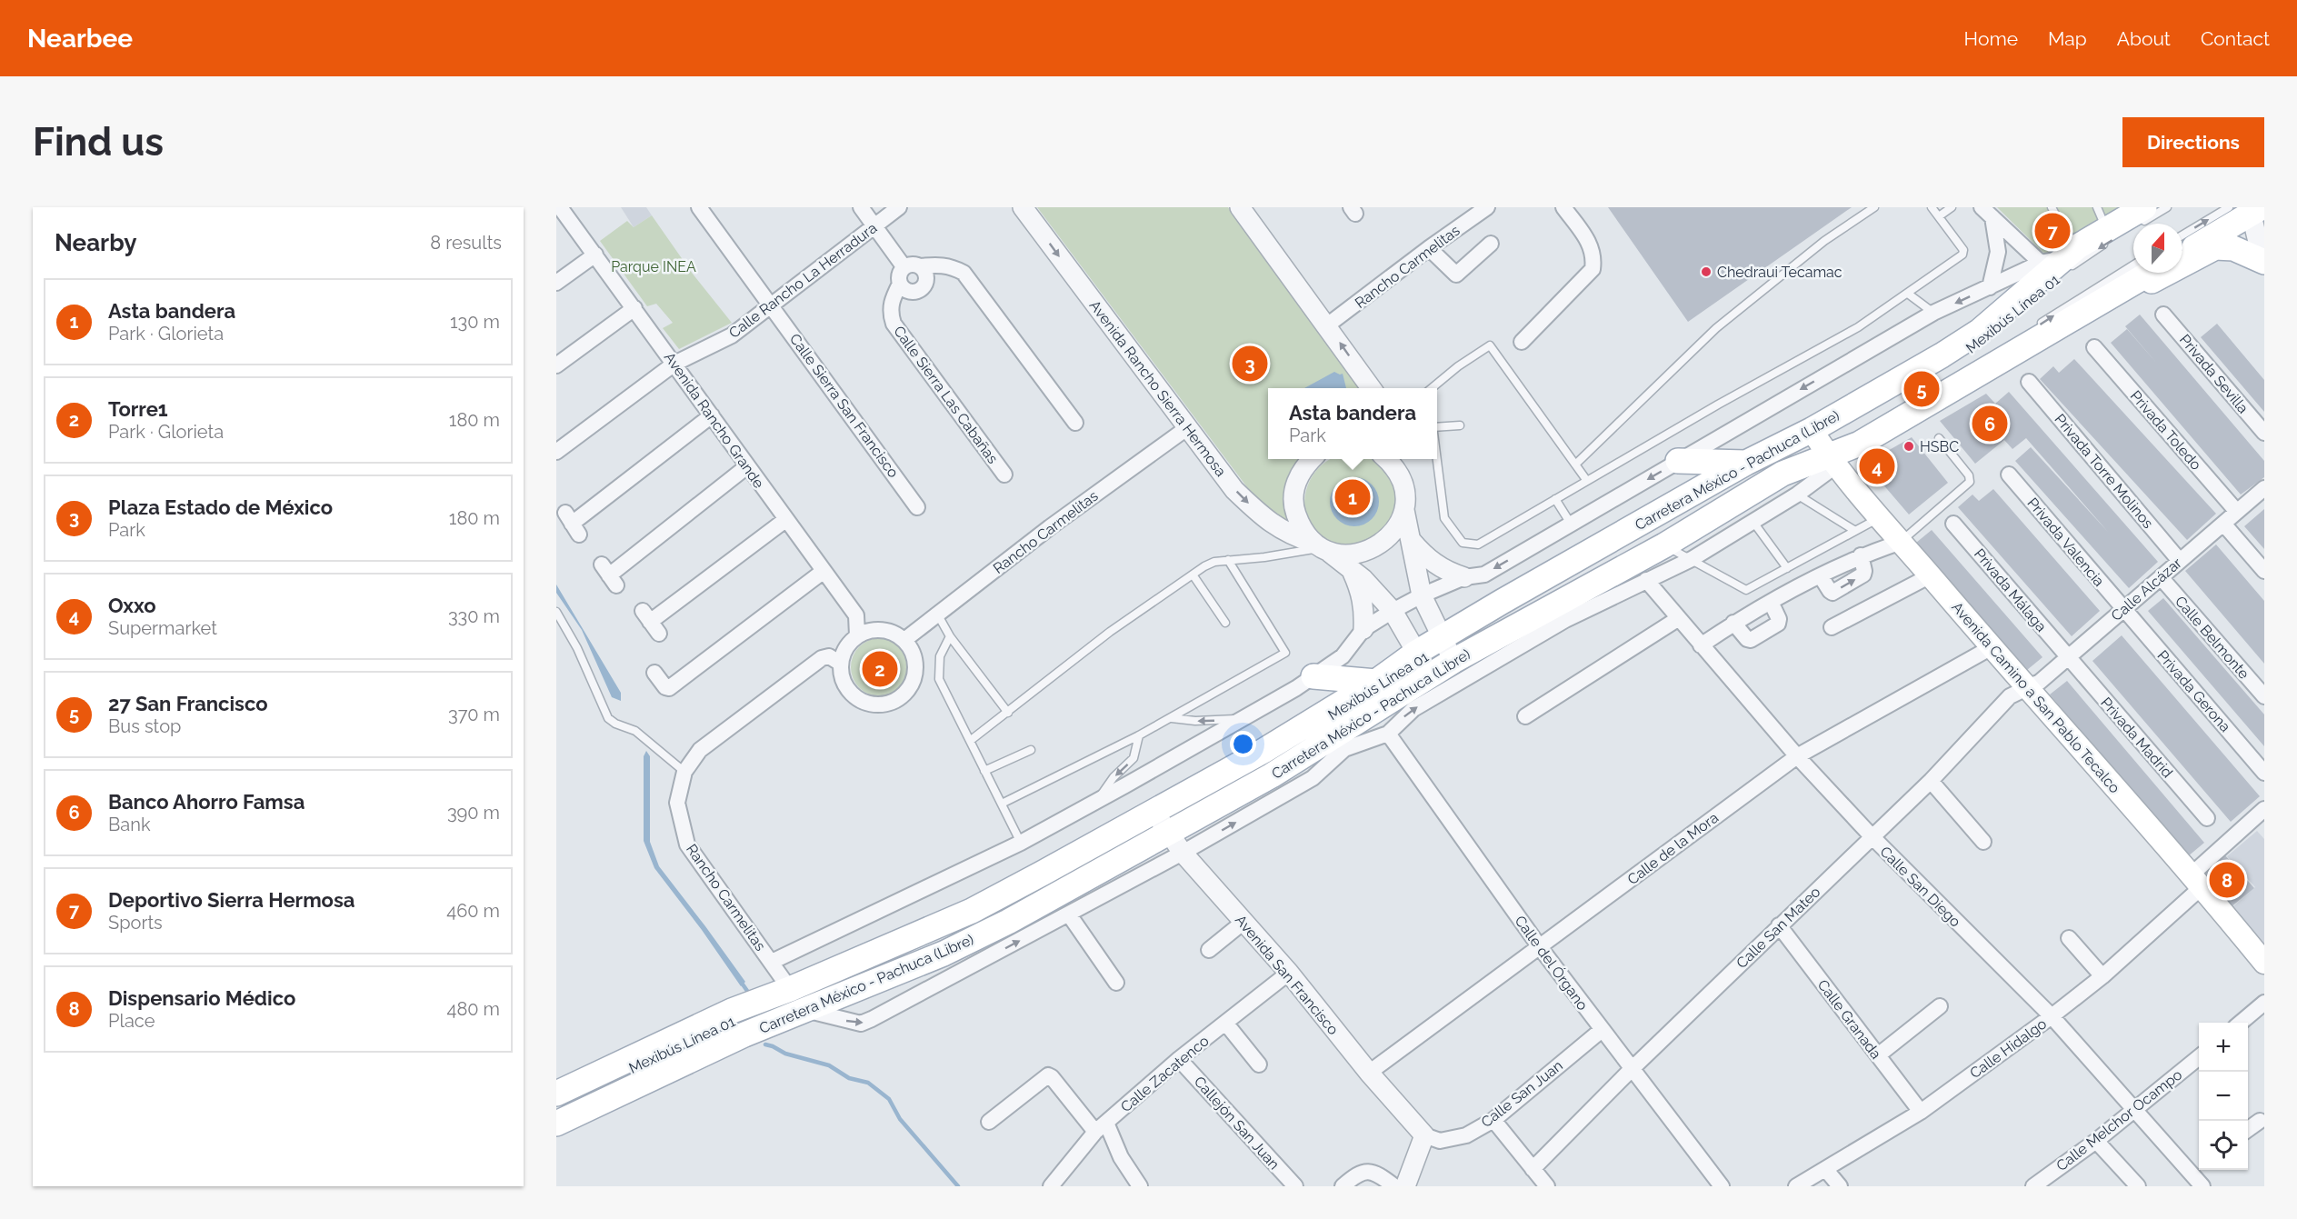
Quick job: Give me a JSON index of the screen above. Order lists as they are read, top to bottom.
{
  "streets": {
    "main road": ["Carretera México - Pachuca (Libre)", "Avenida Camino a San Pablo Tecalco"],
    "street": [
      "Rancho Carmelitas",
      "Calle Rancho La Herradura",
      "Privada Sevilla",
      "Avenida Rancho Sierra Hermosa",
      "Calle Sierra Las Cabañas",
      "Calle Sierra San Francisco",
      "Avenida Rancho Grande",
      "Privada Toledo",
      "Privada Torre Molinos",
      "Privada Valencia",
      "Calle Alcázar",
      "Privada Málaga",
      "Calle Belmonte",
      "Privada Gerona",
      "Privada Madrid",
      "Calle de la Mora",
      "Calle San Diego",
      "Calle San Mateo",
      "Calle del Órgano",
      "Avenida San Francisco",
      "Calle Granada",
      "Calle Hidalgo",
      "Calle Zacatenco",
      "Calle San Juan",
      "Calle Melchor Ocampo",
      "Callejón San Juan"
    ],
    "lane": ["Mexibús Línea 01"]
  },
  "crossings": [
    ["Rancho Carmelitas", "Avenida Rancho Sierra Hermosa"],
    ["Rancho Carmelitas", "Avenida Rancho Grande"],
    ["Rancho Carmelitas", "Carretera México - Pachuca (Libre)"],
    ["Calle Rancho La Herradura", "Calle Sierra San Francisco"],
    ["Calle Rancho La Herradura", "Avenida Rancho Grande"],
    ["Mexibús Línea 01", "Avenida Rancho Sierra Hermosa"],
    ["Mexibús Línea 01", "Carretera México - Pachuca (Libre)"],
    ["Mexibús Línea 01", "Avenida Camino a San Pablo Tecalco"],
    ["Avenida Rancho Sierra Hermosa", "Carretera México - Pachuca (Libre)"],
    ["Privada Toledo", "Calle Alcázar"],
    ["Carretera México - Pachuca (Libre)", "Avenida Camino a San Pablo Tecalco"],
    ["Carretera México - Pachuca (Libre)", "Avenida San Francisco"],
    ["Privada Torre Molinos", "Calle Alcázar"],
    ["Privada Valencia", "Calle Alcázar"],
    ["Privada Valencia", "Privada Gerona"],
    ["Calle Alcázar", "Privada Málaga"],
    ["Calle Alcázar", "Calle Belmonte"],
    ["Calle Alcázar", "Privada Gerona"],
    ["Calle Alcázar", "Avenida Camino a San Pablo Tecalco"],
    ["Calle Alcázar", "Privada Madrid"],
    ["Calle Alcázar", "Calle San Mateo"],
    ["Privada Málaga", "Privada Madrid"],
    ["Avenida Camino a San Pablo Tecalco", "Calle de la Mora"],
    ["Avenida Camino a San Pablo Tecalco", "Calle San Mateo"],
    ["Avenida Camino a San Pablo Tecalco", "Calle Hidalgo"],
    ["Calle de la Mora", "Calle San Diego"],
    ["Calle de la Mora", "Calle del Órgano"],
    ["Calle de la Mora", "Avenida San Francisco"],
    ["Calle San Diego", "Calle San Mateo"],
    ["Calle San Diego", "Calle Hidalgo"],
    ["Calle San Diego", "Calle Melchor Ocampo"],
    ["Calle San Mateo", "Calle del Órgano"],
    ["Calle San Mateo", "Calle Granada"],
    ["Calle del Órgano", "Calle San Juan"],
    ["Avenida San Francisco", "Calle Zacatenco"],
    ["Avenida San Francisco", "Calle San Juan"],
    ["Calle Granada", "Calle Hidalgo"],
    ["Calle Zacatenco", "Callejón San Juan"]
  ],
  "parks": ["Parque INEA"],
  "places": ["Chedraui Tecamac", "HSBC"],
  "north": "top",
  "page": {
    "header": "Nearbee",
    "nav": [
      "Home",
      "Map",
      "About",
      "Contact"
    ],
    "buttons": "Directions",
    "title": "Find us",
    "heading": ["Nearby", "8 results"],
    "pins": [
      "7",
      "3",
      "5",
      "6",
      "4",
      "1",
      "2",
      "8"
    ],
    "list": [
      {
        "mark": "1",
        "name": "Asta bandera",
        "note": "Park · Glorieta",
        "value": "130 m"
      },
      {
        "mark": "2",
        "name": "Torre1",
        "note": "Park · Glorieta",
        "value": "180 m"
      },
      {
        "mark": "3",
        "name": "Plaza Estado de México",
        "note": "Park",
        "value": "180 m"
      },
      {
        "mark": "4",
        "name": "Oxxo",
        "note": "Supermarket",
        "value": "330 m"
      },
      {
        "mark": "5",
        "name": "27 San Francisco",
        "note": "Bus stop",
        "value": "370 m"
      },
      {
        "mark": "6",
        "name": "Banco Ahorro Famsa",
        "note": "Bank",
        "value": "390 m"
      },
      {
        "mark": "7",
        "name": "Deportivo Sierra Hermosa",
        "note": "Sports",
        "value": "460 m"
      },
      {
        "mark": "8",
        "name": "Dispensario Médico",
        "note": "Place",
        "value": "480 m"
      }
    ],
    "popup": ["Asta bandera", "Park"],
    "map_buttons": ["+", "−"]
  }
}
